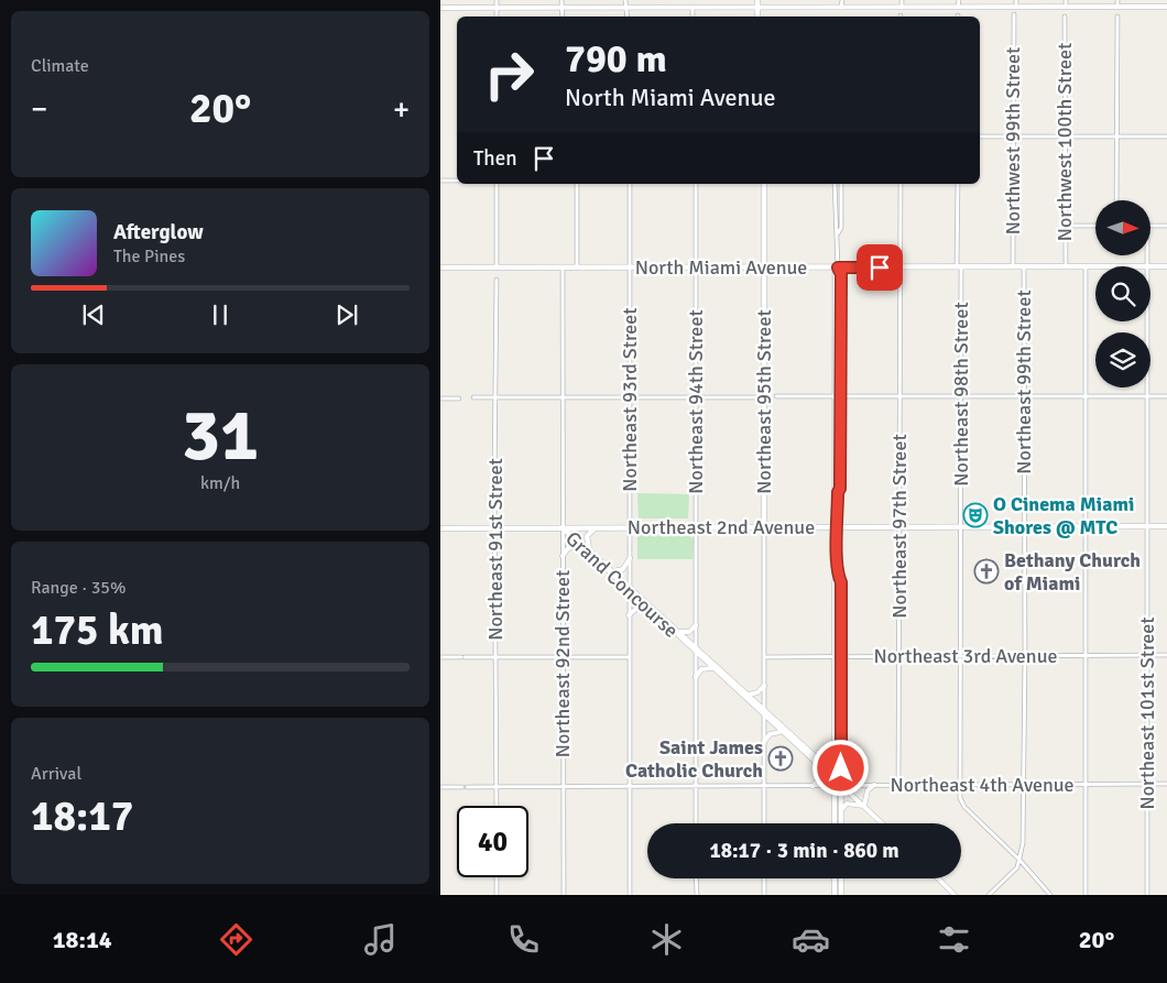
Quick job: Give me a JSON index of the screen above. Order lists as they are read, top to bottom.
{
  "streets": {
    "main road": ["North Miami Avenue", "Northeast 95th Street", "Northeast 2nd Avenue"],
    "street": [
      "Northwest 99th Street",
      "Northwest 100th Street",
      "Northeast 99th Street",
      "Northeast 98th Street",
      "Northeast 93rd Street",
      "Northeast 94th Street",
      "Northeast 97th Street",
      "Northeast 91st Street",
      "Grand Concourse",
      "Northeast 3rd Avenue",
      "Northeast 92nd Street",
      "Northeast 101st Street",
      "Northeast 4th Avenue"
    ]
  },
  "crossings": [
    ["Northwest 99th Street", "North Miami Avenue"],
    ["Northwest 100th Street", "North Miami Avenue"],
    ["North Miami Avenue", "Northeast 99th Street"],
    ["North Miami Avenue", "Northeast 98th Street"],
    ["North Miami Avenue", "Northeast 93rd Street"],
    ["North Miami Avenue", "Northeast 94th Street"],
    ["North Miami Avenue", "Northeast 95th Street"],
    ["North Miami Avenue", "Northeast 97th Street"],
    ["North Miami Avenue", "Northeast 92nd Street"],
    ["Northeast 99th Street", "Northeast 98th Street"],
    ["Northeast 99th Street", "Northeast 2nd Avenue"],
    ["Northeast 99th Street", "Northeast 3rd Avenue"],
    ["Northeast 99th Street", "Northeast 4th Avenue"],
    ["Northeast 98th Street", "Northeast 2nd Avenue"],
    ["Northeast 98th Street", "Northeast 3rd Avenue"],
    ["Northeast 98th Street", "Northeast 4th Avenue"],
    ["Northeast 93rd Street", "Northeast 2nd Avenue"],
    ["Northeast 93rd Street", "Grand Concourse"],
    ["Northeast 94th Street", "Northeast 2nd Avenue"],
    ["Northeast 94th Street", "Grand Concourse"],
    ["Northeast 95th Street", "Northeast 2nd Avenue"],
    ["Northeast 95th Street", "Grand Concourse"],
    ["Northeast 95th Street", "Northeast 3rd Avenue"],
    ["Northeast 97th Street", "Northeast 2nd Avenue"],
    ["Northeast 97th Street", "Northeast 3rd Avenue"],
    ["Northeast 97th Street", "Northeast 4th Avenue"],
    ["Northeast 2nd Avenue", "Northeast 91st Street"],
    ["Northeast 2nd Avenue", "Grand Concourse"],
    ["Northeast 2nd Avenue", "Northeast 92nd Street"],
    ["Northeast 2nd Avenue", "Northeast 101st Street"],
    ["Grand Concourse", "Northeast 92nd Street"],
    ["Grand Concourse", "Northeast 4th Avenue"],
    ["Northeast 3rd Avenue", "Northeast 101st Street"],
    ["Northeast 101st Street", "Northeast 4th Avenue"]
  ],
  "places": {
    "theatre": ["O Cinema Miami Shores @ MTC"],
    "church": ["Bethany Church of Miami", "Saint James Catholic Church"]
  },
  "north": "right",
  "page": {
    "tile": [
      "Climate",
      ["31", "km/h"],
      ["Range · 35%", "175 km"],
      ["Arrival", "18:17"]
    ],
    "turn": ["790 m", "North Miami Avenue"],
    "heat": ["−", "20°", "+"],
    "then": "Then",
    "song": ["Afterglow", "The Pines"],
    "limit": "40",
    "trip": "18:17 · 3 min · 860 m",
    "tabs": ["18:14", "20°"]
  }
}
